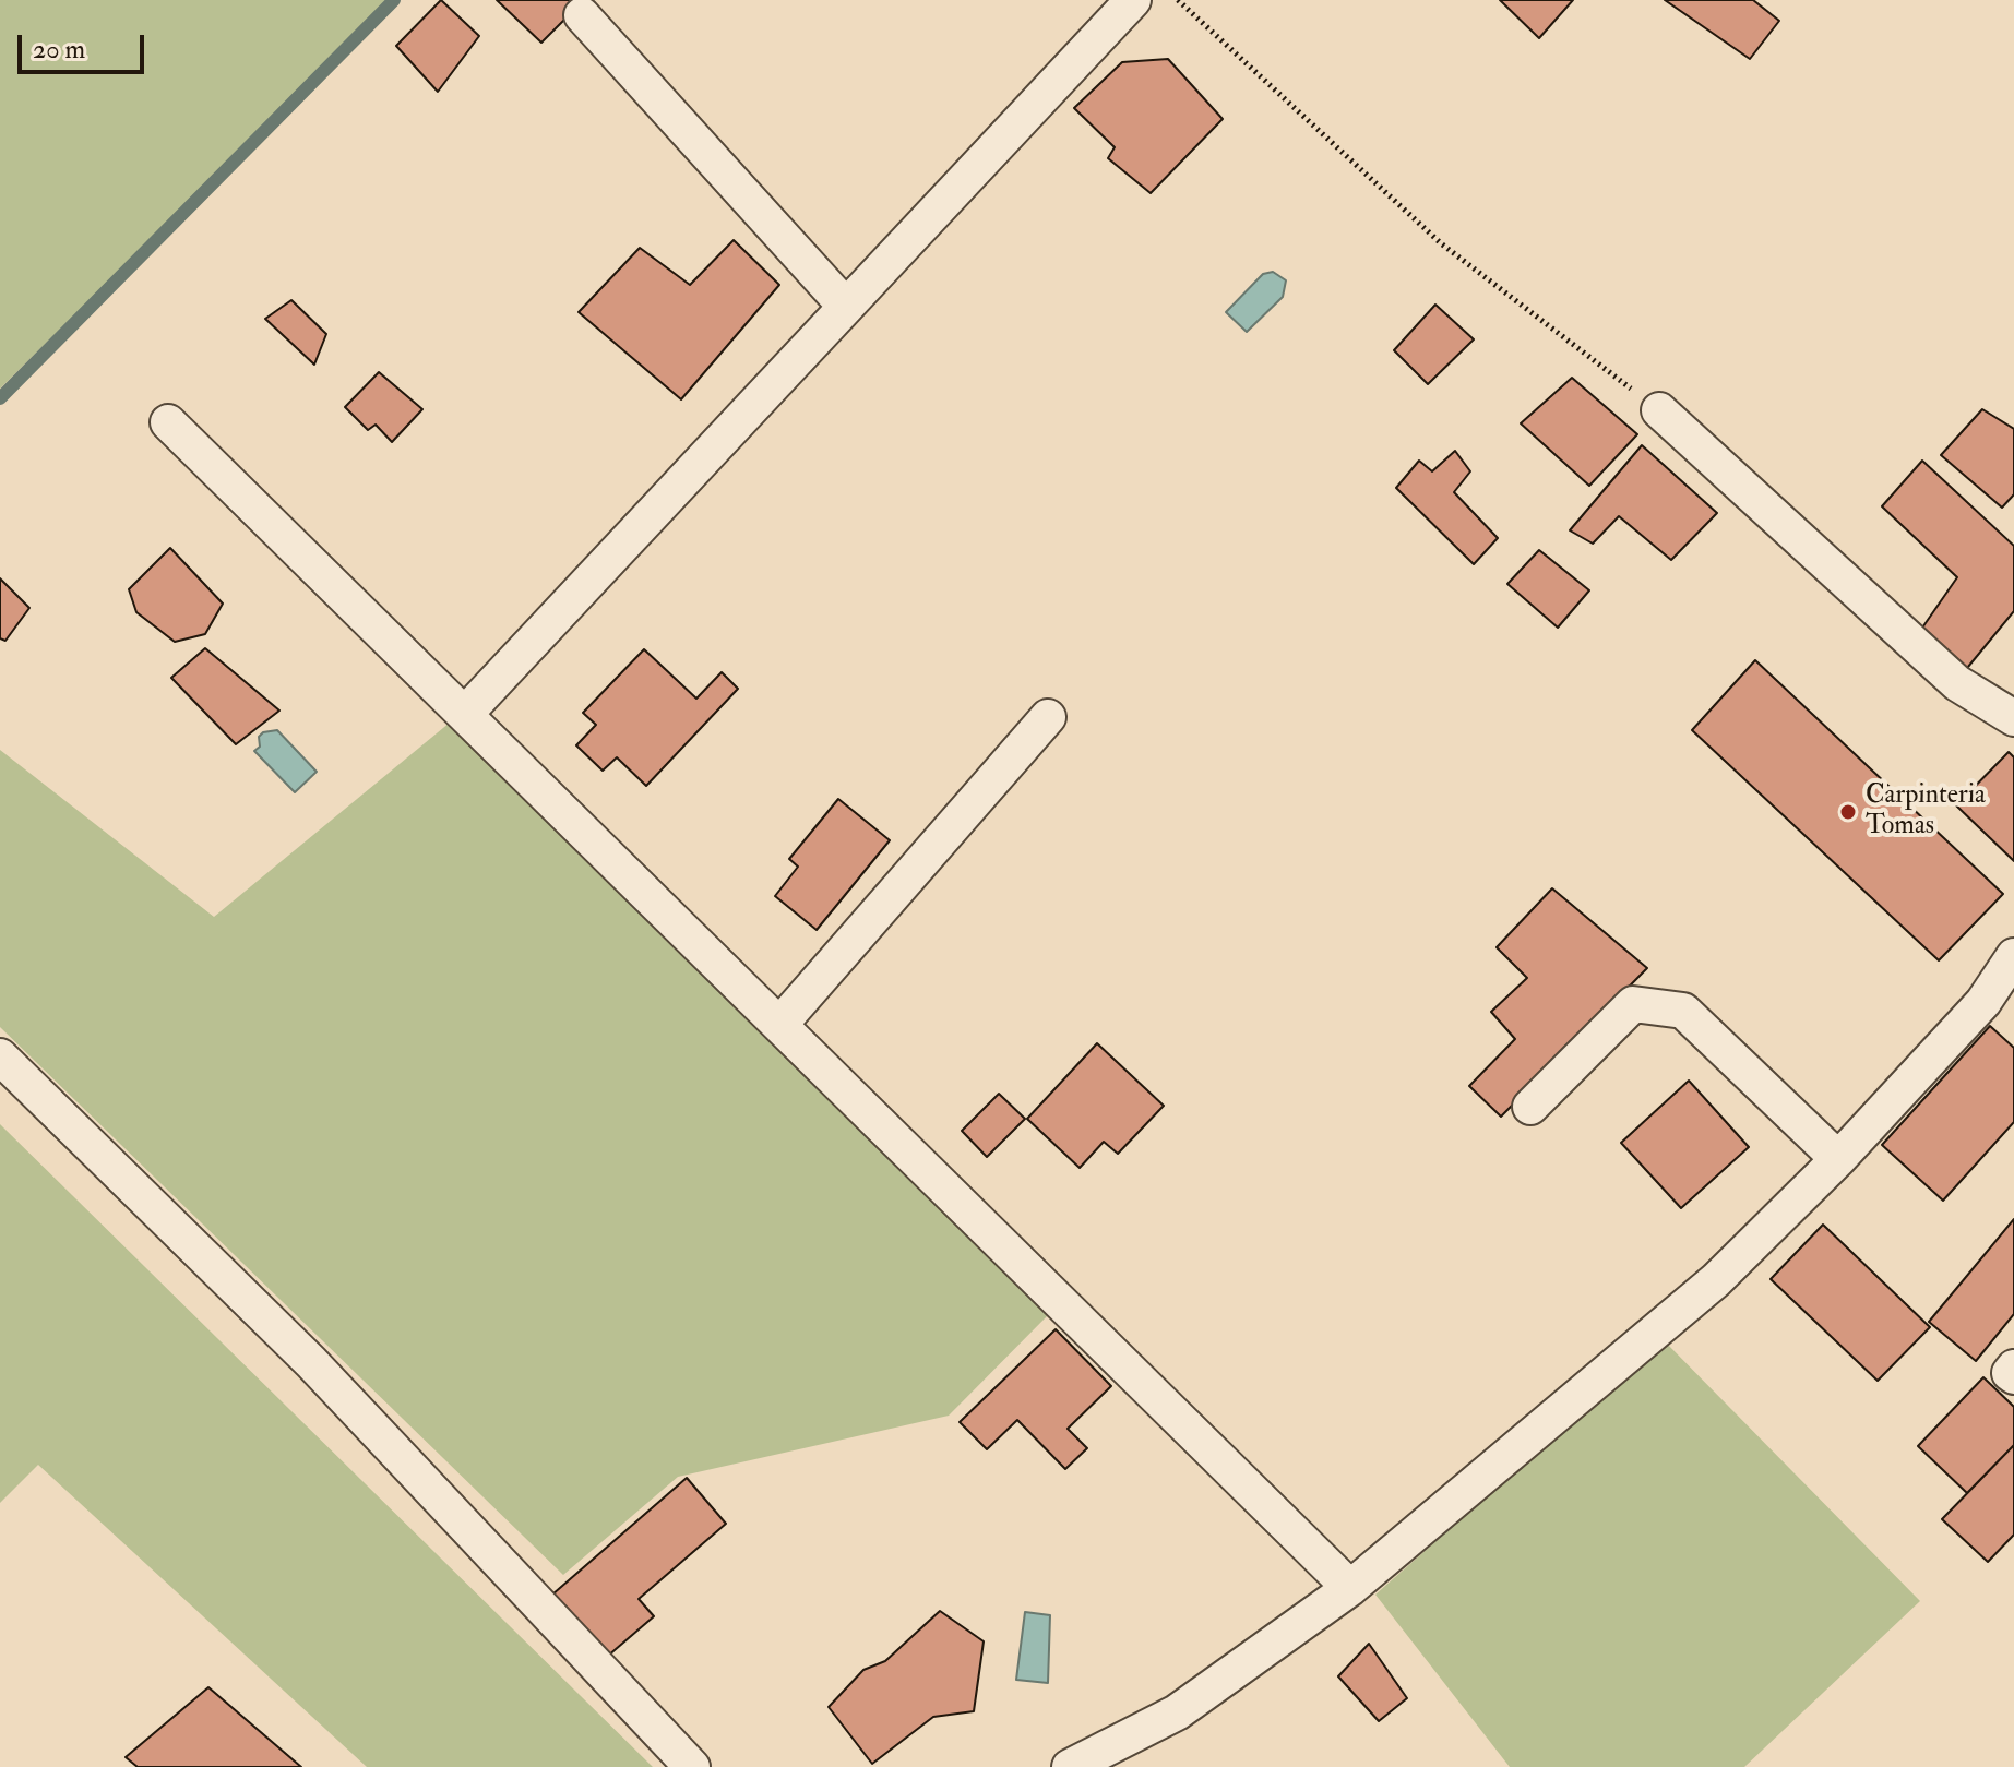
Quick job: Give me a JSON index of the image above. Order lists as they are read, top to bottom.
{
  "places": ["Carpinteria Tomas"],
  "scale_bar": "20 m"
}
